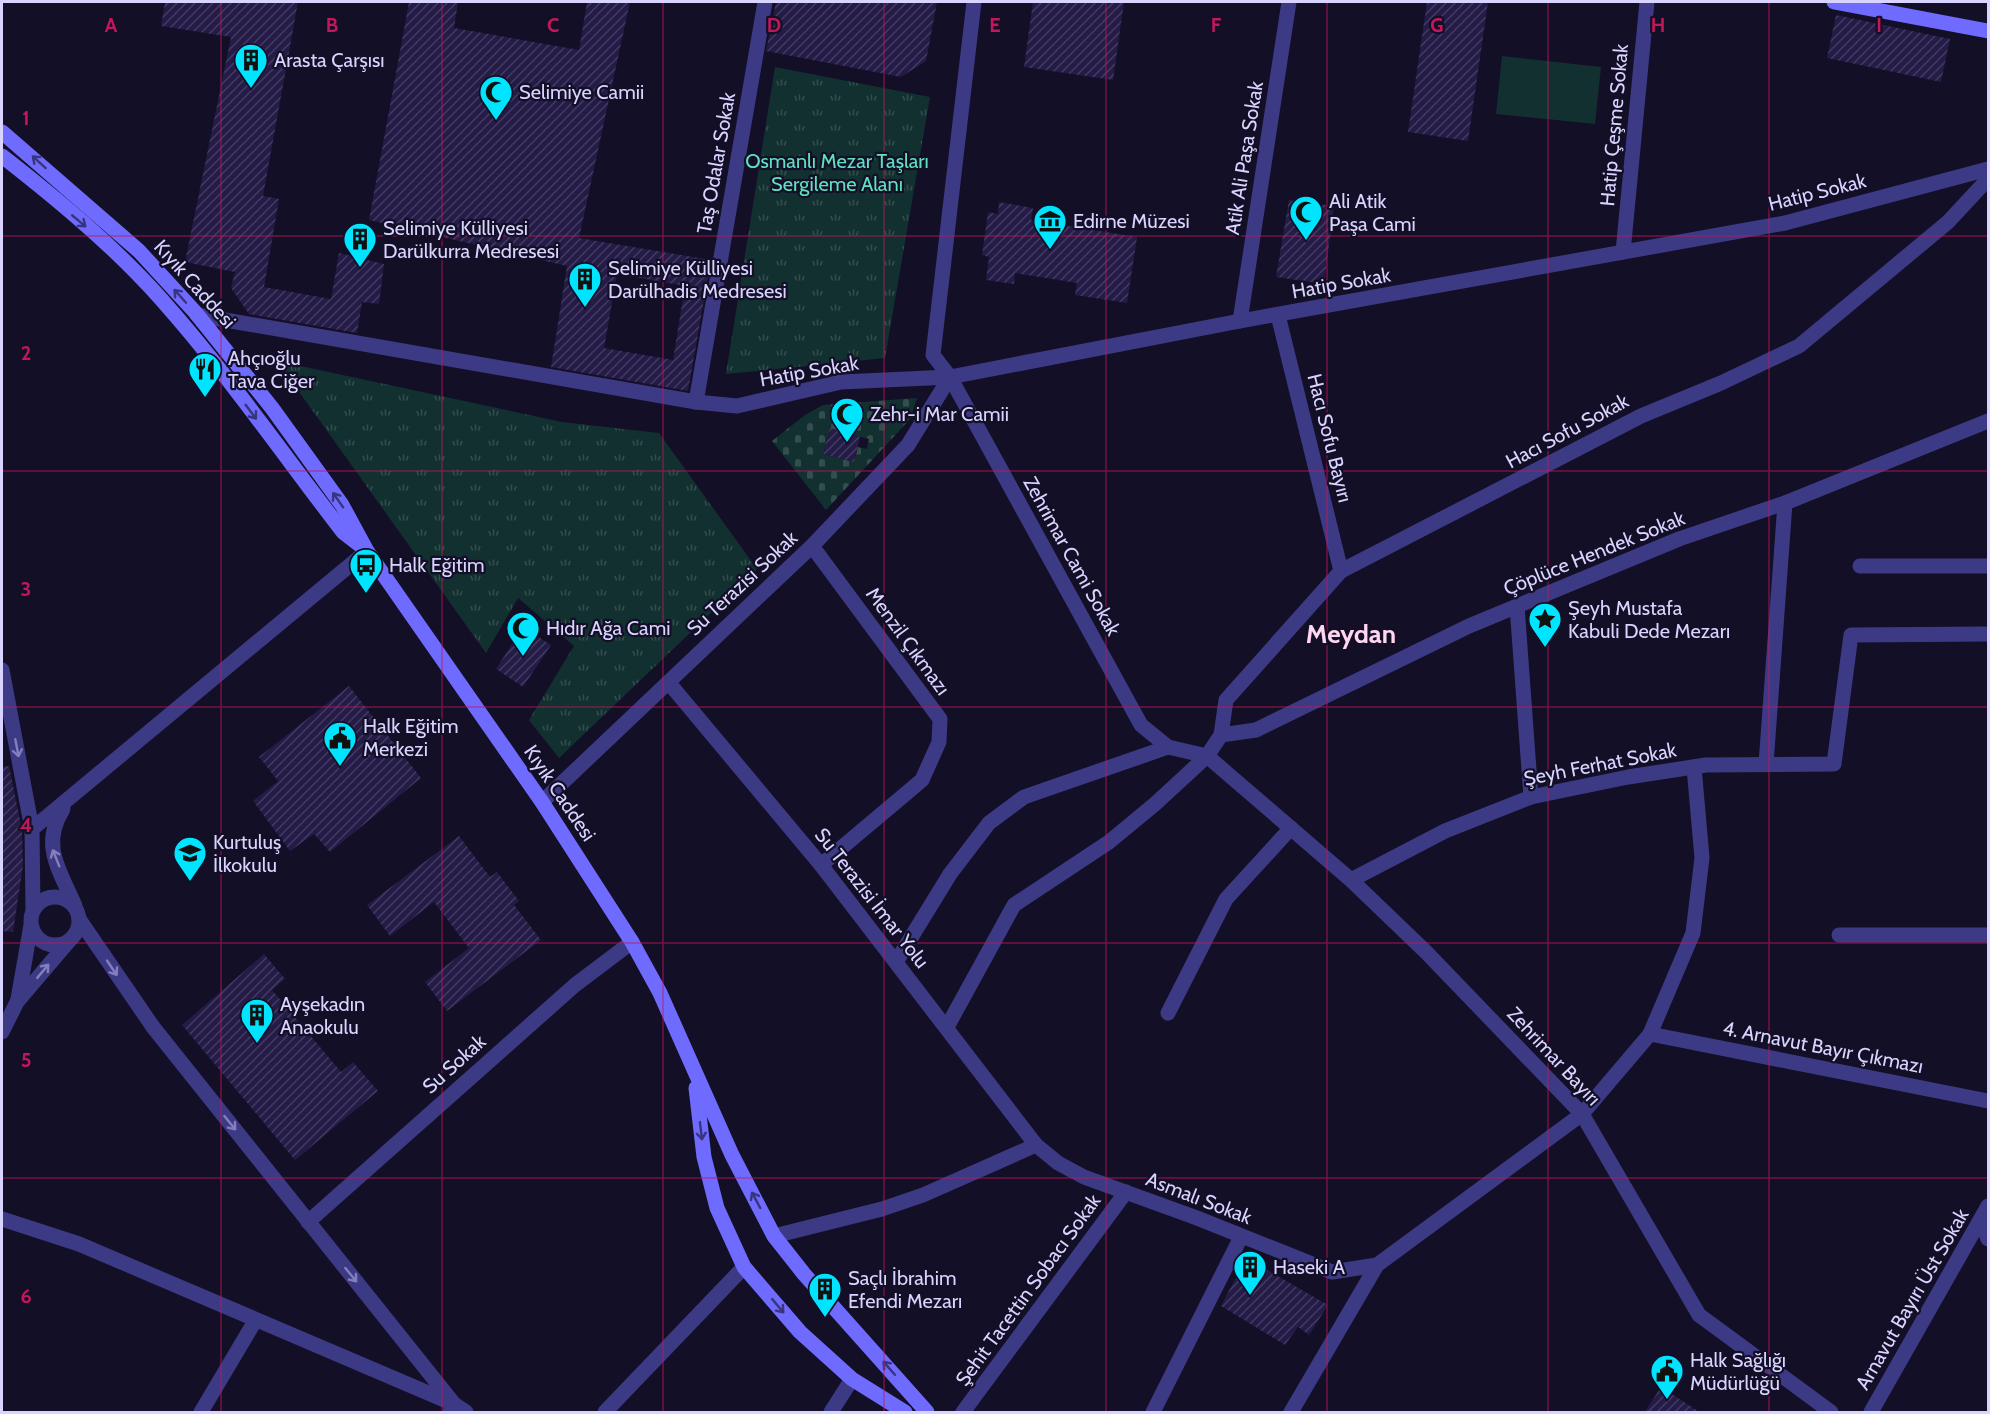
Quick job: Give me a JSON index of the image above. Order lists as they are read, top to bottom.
{
  "streets": {
    "main road": ["Kıyık Caddesi"],
    "street": [
      "Hatip Çeşme Sokak",
      "Atik Ali Paşa Sokak",
      "Taş Odalar Sokak",
      "Hatip Sokak",
      "Hacı Sofu Sokak",
      "Hacı Sofu Bayırı",
      "Çöplüce Hendek Sokak",
      "Zehrimar Cami Sokak",
      "Su Terazisi Sokak",
      "Menzil Çıkmazı",
      "Şeyh Ferhat Sokak",
      "Su Terazisi İmar Yolu",
      "4. Arnavut Bayır Çıkmazı",
      "Zehrimar Bayırı",
      "Su Sokak",
      "Asmalı Sokak",
      "Şehit Tacettin Sobacı Sokak",
      "Arnavut Bayırı Üst Sokak"
    ]
  },
  "crossings": [
    ["Hatip Çeşme Sokak", "Hatip Sokak"],
    ["Atik Ali Paşa Sokak", "Hatip Sokak"],
    ["Taş Odalar Sokak", "Hatip Sokak"],
    ["Hatip Sokak", "Kıyık Caddesi"],
    ["Hatip Sokak", "Hacı Sofu Bayırı"],
    ["Hatip Sokak", "Zehrimar Cami Sokak"],
    ["Hatip Sokak", "Su Terazisi Sokak"],
    ["Kıyık Caddesi", "Su Terazisi Sokak"],
    ["Kıyık Caddesi", "Su Sokak"],
    ["Hacı Sofu Sokak", "Hacı Sofu Bayırı"],
    ["Hacı Sofu Sokak", "Çöplüce Hendek Sokak"],
    ["Hacı Sofu Sokak", "Su Terazisi İmar Yolu"],
    ["Hacı Sofu Sokak", "Zehrimar Bayırı"],
    ["Zehrimar Cami Sokak", "Su Terazisi Sokak"],
    ["Su Terazisi Sokak", "Menzil Çıkmazı"],
    ["Su Terazisi Sokak", "Su Terazisi İmar Yolu"],
    ["Menzil Çıkmazı", "Su Terazisi İmar Yolu"],
    ["Şeyh Ferhat Sokak", "Zehrimar Bayırı"],
    ["Şeyh Ferhat Sokak", "Asmalı Sokak"],
    ["Su Terazisi İmar Yolu", "Asmalı Sokak"],
    ["4. Arnavut Bayır Çıkmazı", "Asmalı Sokak"],
    ["Zehrimar Bayırı", "Asmalı Sokak"],
    ["Asmalı Sokak", "Şehit Tacettin Sobacı Sokak"]
  ],
  "districts": ["Meydan"],
  "parks": ["Osmanlı Mezar Taşları Sergileme Alanı"],
  "places": {
    "building": [
      "Arasta Çarşısı",
      "Selimiye Külliyesi Darülkurra Medresesi",
      "Selimiye Külliyesi Darülhadis Medresesi",
      "Ayşekadın Anaokulu",
      "Haseki A",
      "Saçlı İbrahim Efendi Mezarı"
    ],
    "mosque": [
      "Selimiye Camii",
      "Ali Atik Paşa Cami",
      "Zehr-i Mar Camii",
      "Hıdır Ağa Cami"
    ],
    "museum": ["Edirne Müzesi"],
    "restaurant": ["Ahçıoğlu Tava Ciğer"],
    "bus stop": ["Halk Eğitim"],
    "place": ["Şeyh Mustafa Kabuli Dede Mezarı"],
    "public building": ["Halk Eğitim Merkezi", "Halk Sağlığı Müdürlüğü"],
    "school or university": ["Kurtuluş İlkokulu"]
  },
  "grid": {
    "columns": [
      "A",
      "B",
      "C",
      "D",
      "E",
      "F",
      "G",
      "H",
      "I"
    ],
    "rows": [
      "1",
      "2",
      "3",
      "4",
      "5",
      "6"
    ]
  }
}
